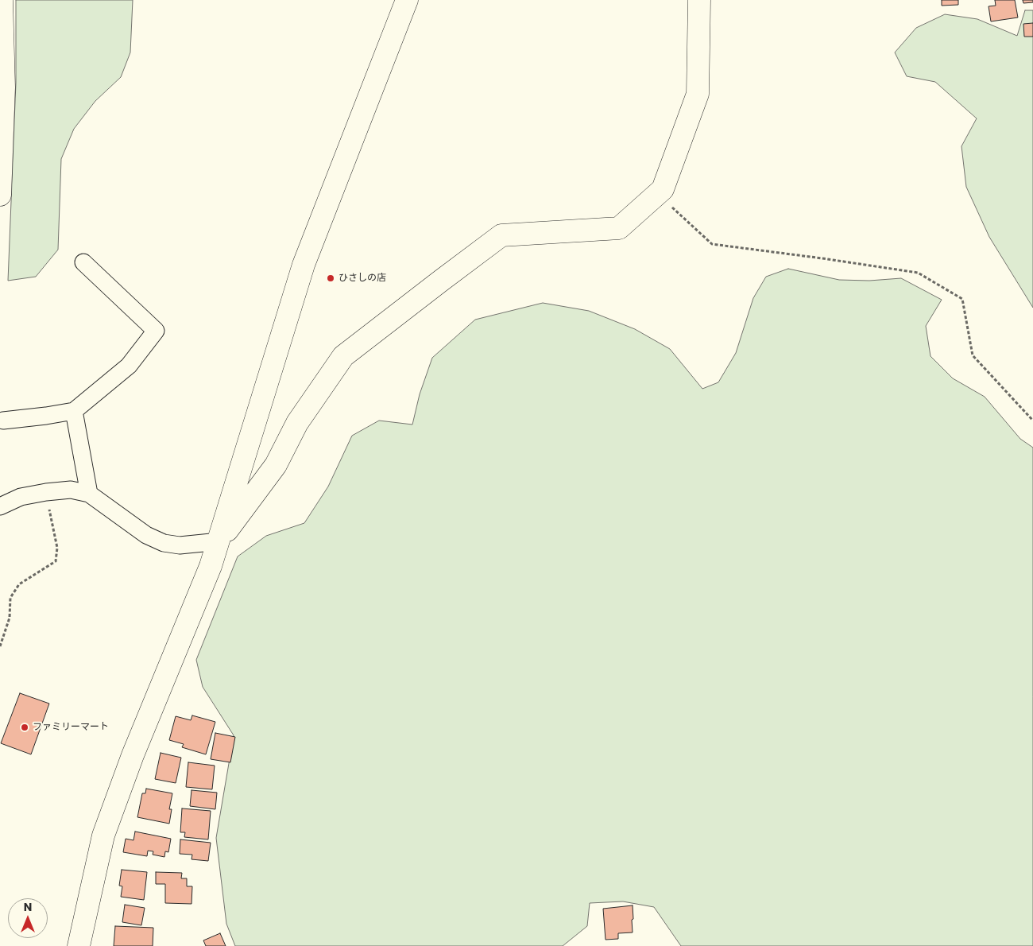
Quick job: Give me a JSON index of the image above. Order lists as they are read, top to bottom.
{
  "places": ["ひさしの店", "ファミリーマート"],
  "north": "top"
}
